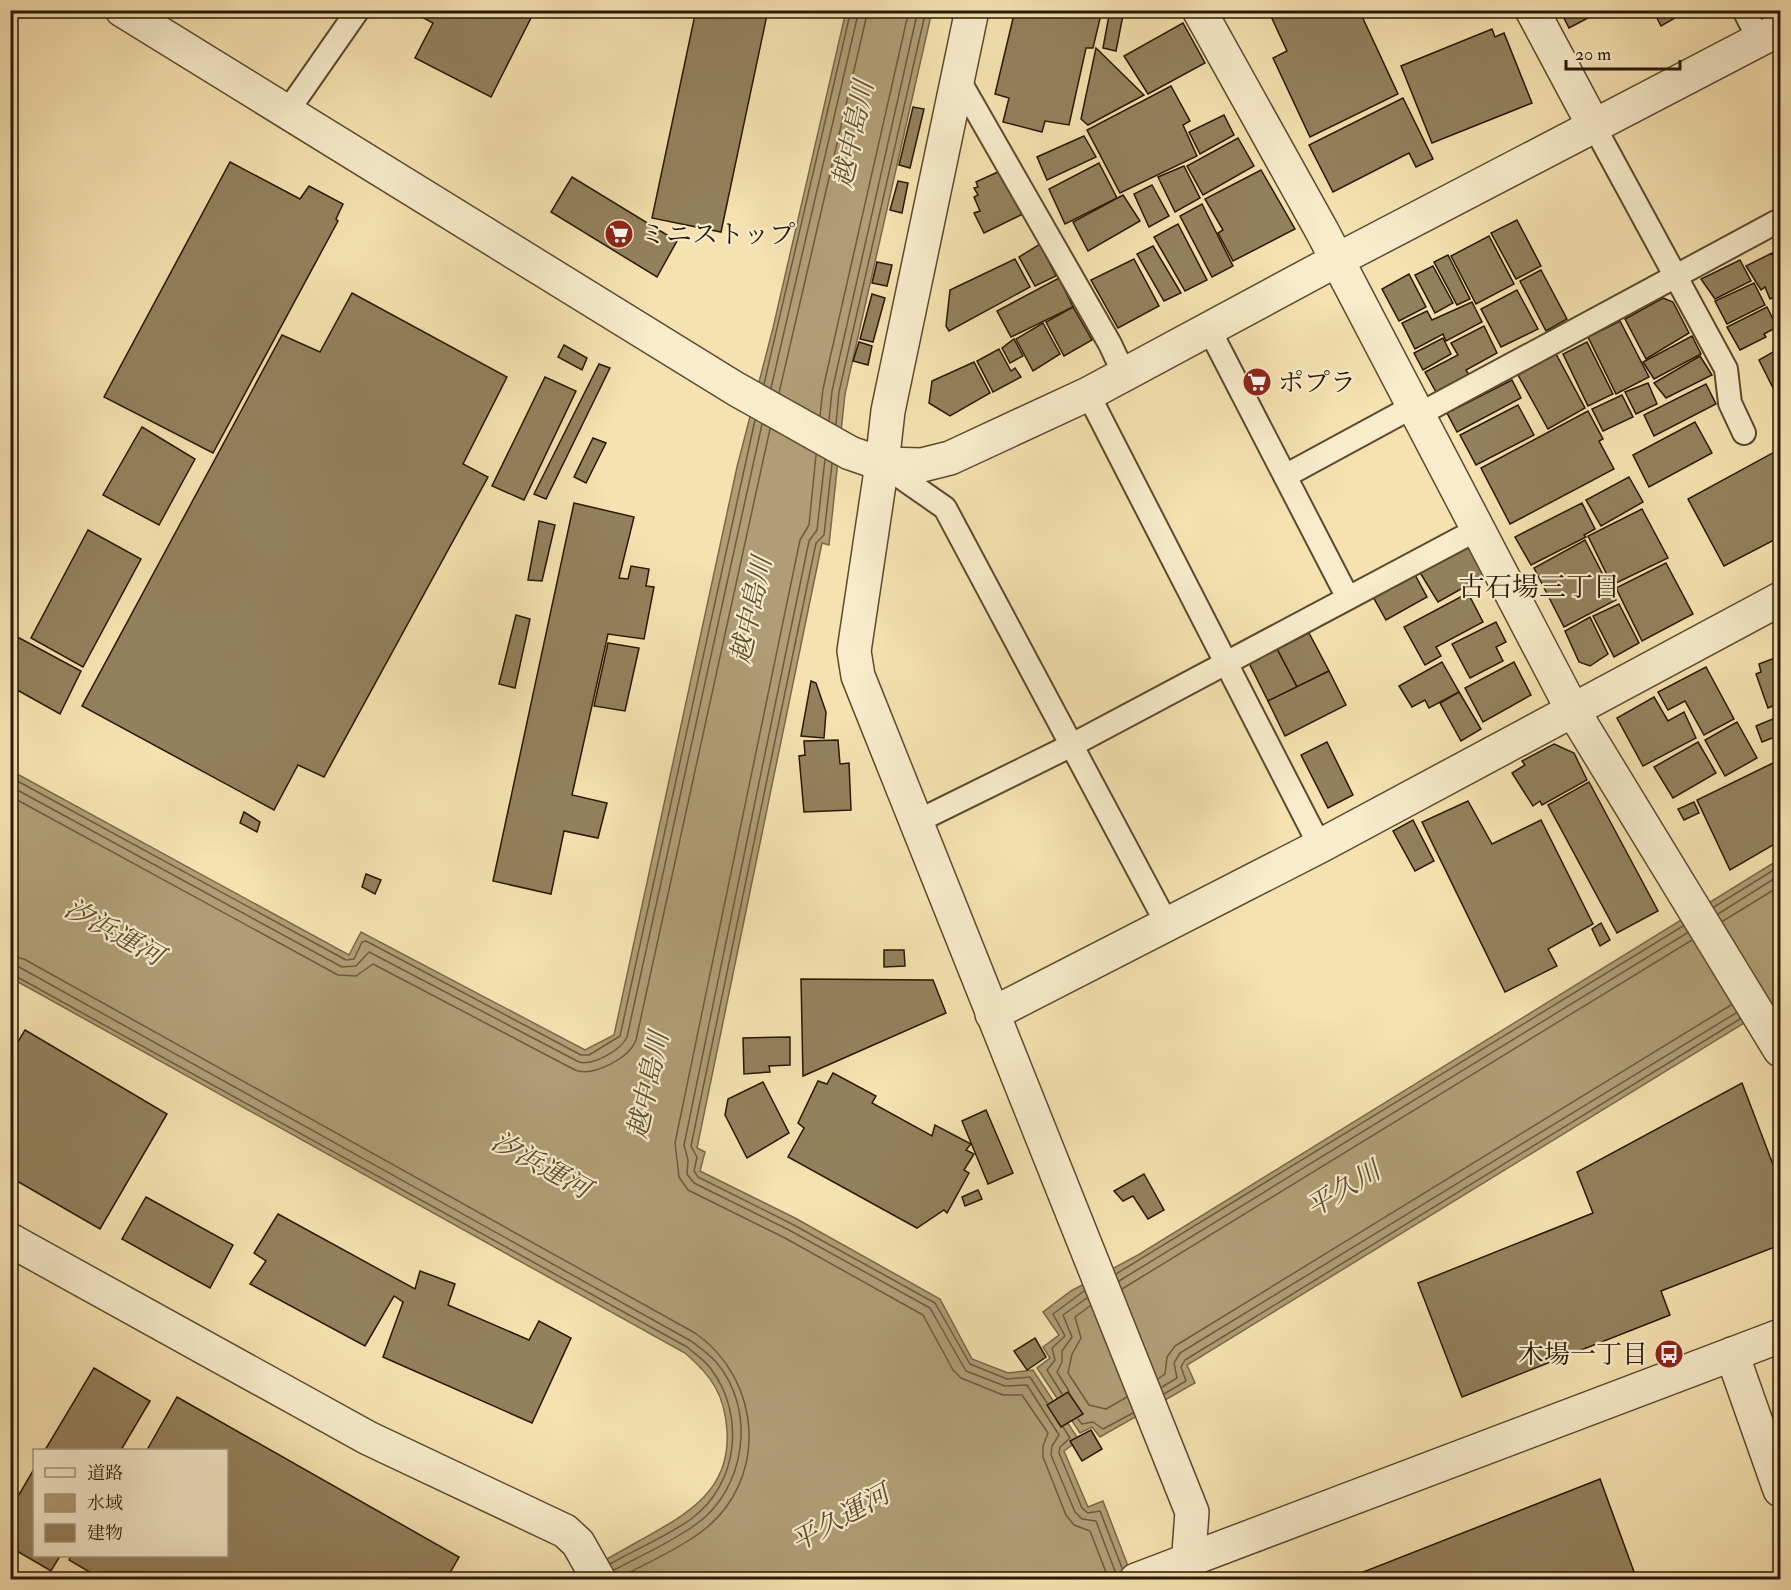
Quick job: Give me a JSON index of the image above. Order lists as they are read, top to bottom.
{
  "districts": ["古石場三丁目"],
  "water": [
    "越中島川",
    "汐浜運河",
    "平久川",
    "平久運河"
  ],
  "places": {
    "supermarket": ["ミニストップ", "ポプラ"],
    "bus stop": ["木場一丁目"]
  },
  "legend": ["道路", "水域", "建物"],
  "scale_bar": "20 m"
}
